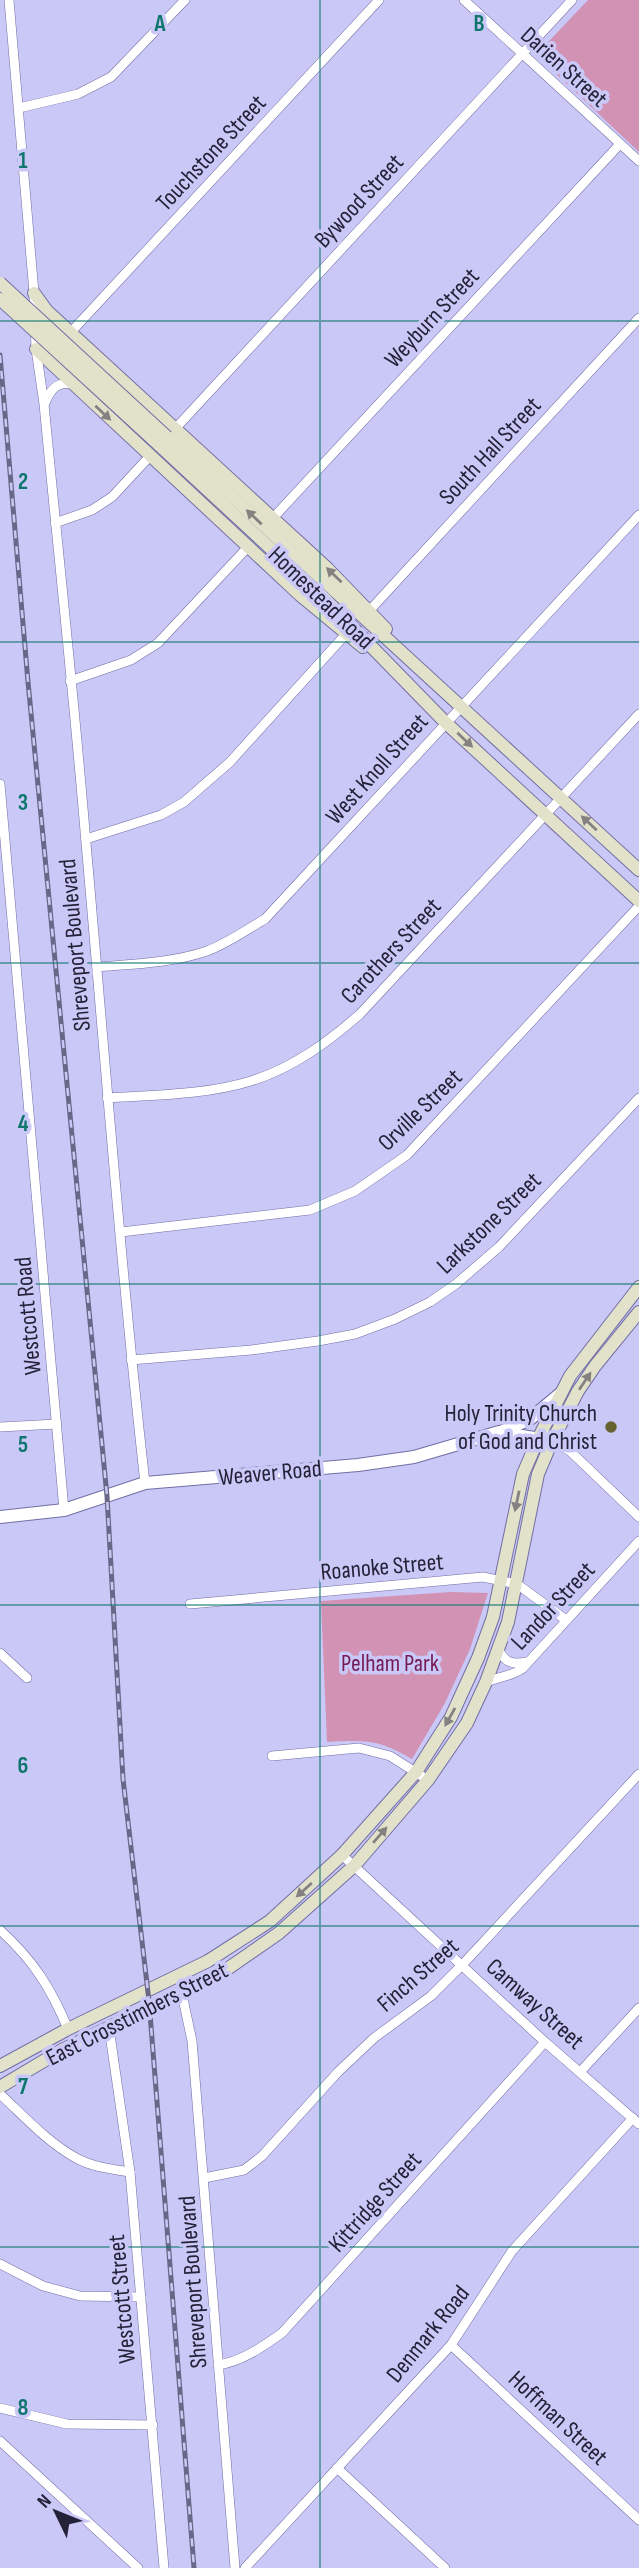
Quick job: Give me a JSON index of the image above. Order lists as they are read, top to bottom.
{
  "streets": {
    "main road": ["Homestead Road", "East Crosstimbers Street"],
    "street": [
      "Darien Street",
      "Touchstone Street",
      "Bywood Street",
      "Weyburn Street",
      "South Hall Street",
      "West Knoll Street",
      "Shreveport Boulevard",
      "Carothers Street",
      "Orville Street",
      "Larkstone Street",
      "Westcott Road",
      "Weaver Road",
      "Roanoke Street",
      "Landor Street",
      "Finch Street",
      "Camway Street",
      "Kittridge Street",
      "Westcott Street",
      "Denmark Road",
      "Hoffman Street"
    ]
  },
  "crossings": [
    ["Darien Street", "Bywood Street"],
    ["Darien Street", "Weyburn Street"],
    ["Bywood Street", "Homestead Road"],
    ["Homestead Road", "West Knoll Street"],
    ["Homestead Road", "Carothers Street"],
    ["Homestead Road", "Orville Street"],
    ["West Knoll Street", "Shreveport Boulevard"],
    ["Shreveport Boulevard", "Carothers Street"],
    ["Shreveport Boulevard", "Orville Street"],
    ["Shreveport Boulevard", "Larkstone Street"],
    ["Shreveport Boulevard", "Weaver Road"],
    ["Shreveport Boulevard", "Finch Street"],
    ["Shreveport Boulevard", "East Crosstimbers Street"],
    ["Shreveport Boulevard", "Kittridge Street"],
    ["Westcott Road", "Weaver Road"],
    ["Weaver Road", "East Crosstimbers Street"],
    ["Roanoke Street", "Landor Street"],
    ["Roanoke Street", "East Crosstimbers Street"],
    ["Landor Street", "East Crosstimbers Street"],
    ["Finch Street", "Camway Street"],
    ["Camway Street", "East Crosstimbers Street"],
    ["Camway Street", "Kittridge Street"],
    ["Camway Street", "Denmark Road"],
    ["East Crosstimbers Street", "Westcott Street"],
    ["Denmark Road", "Hoffman Street"]
  ],
  "parks": ["Pelham Park"],
  "places": ["Holy Trinity Church of God and Christ"],
  "north": "top left",
  "grid": {
    "columns": ["A", "B"],
    "rows": [
      "1",
      "2",
      "3",
      "4",
      "5",
      "6",
      "7",
      "8"
    ]
  }
}
